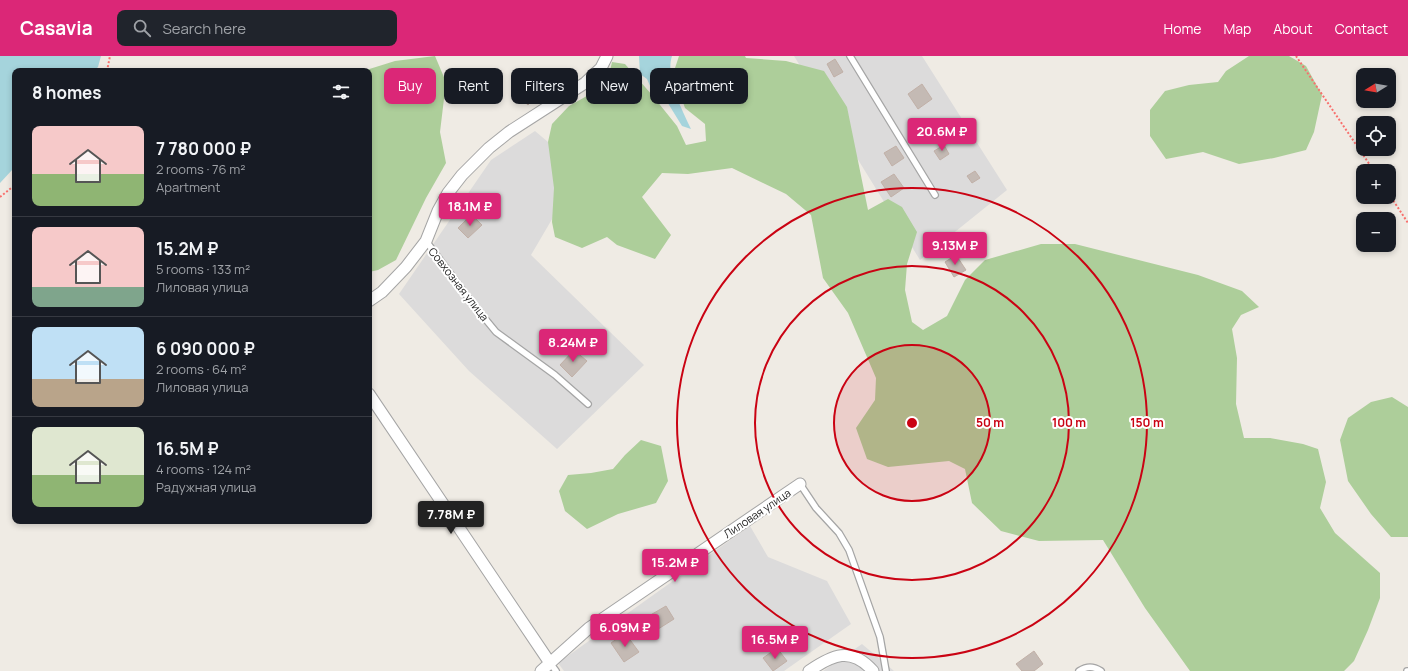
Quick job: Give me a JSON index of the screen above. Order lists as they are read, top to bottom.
{
  "streets": {
    "street": ["Совхозная улица", "Лиловая улица"]
  },
  "north": "left",
  "page": {
    "header": "Casavia",
    "search": "Search here",
    "nav": [
      "Home",
      "Map",
      "About",
      "Contact"
    ],
    "map_buttons": ["+", "−"],
    "chip": [
      "Buy",
      "Rent",
      "Filters",
      "New",
      "Apartment"
    ],
    "heading": "8 homes",
    "list": [
      {
        "name": "7 780 000 ₽",
        "note": "2 rooms · 76 m² · Apartment"
      },
      {
        "name": "15.2M ₽",
        "note": "5 rooms · 133 m² · Лиловая улица"
      },
      {
        "name": "6 090 000 ₽",
        "note": "2 rooms · 64 m² · Лиловая улица"
      },
      {
        "name": "16.5M ₽",
        "note": "4 rooms · 124 m² · Радужная улица"
      }
    ],
    "price": [
      "20.6M ₽",
      "18.1M ₽",
      "9.13M ₽",
      "8.24M ₽",
      "7.78M ₽",
      "15.2M ₽",
      "6.09M ₽",
      "16.5M ₽"
    ]
  },
  "rings": ["50 m", "100 m", "150 m"]
}
